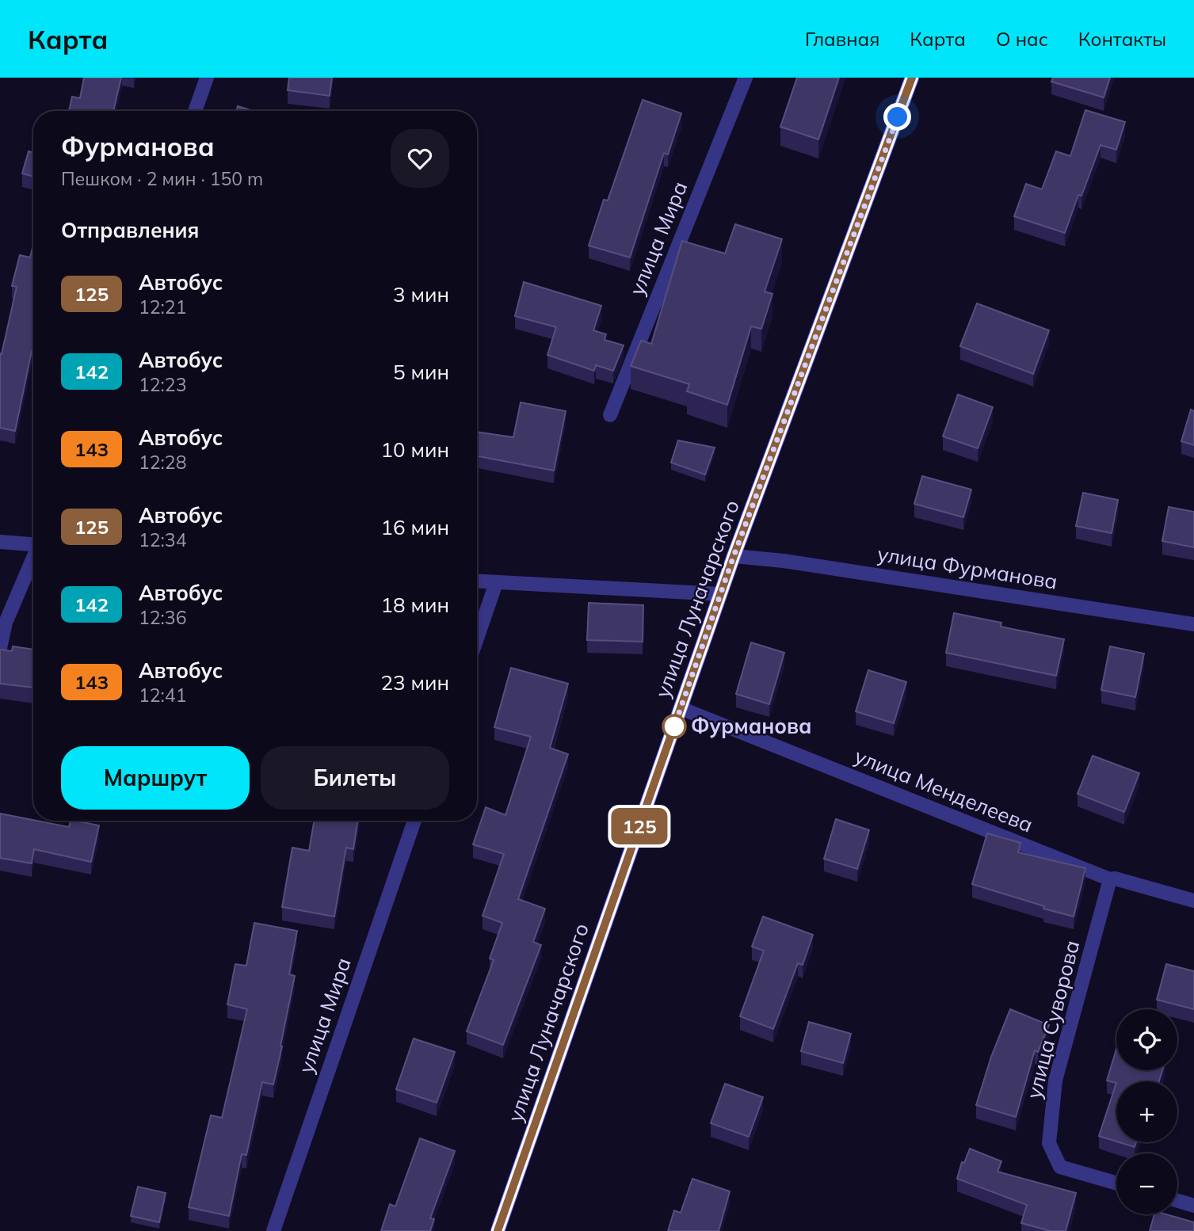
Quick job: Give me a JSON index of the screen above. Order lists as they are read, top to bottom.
{
  "streets": {
    "main road": ["улица Луначарского"],
    "street": [
      "улица Мира",
      "улица Фурманова",
      "улица Менделеева",
      "улица Суворова"
    ]
  },
  "crossings": [
    ["улица Фурманова", "улица Луначарского"],
    ["улица Луначарского", "улица Менделеева"],
    ["улица Менделеева", "улица Суворова"]
  ],
  "places": ["Фурманова"],
  "lines": ["bus line 125"],
  "page": {
    "header": "Карта",
    "nav": [
      "Главная",
      "Карта",
      "О нас",
      "Контакты"
    ],
    "on_map": "125",
    "heading": [
      ["Фурманова", "Пешком · 2 мин · 150 m"],
      "Отправления"
    ],
    "list": [
      {
        "mark": "125",
        "name": "Автобус",
        "note": "12:21",
        "value": "3 мин"
      },
      {
        "mark": "142",
        "name": "Автобус",
        "note": "12:23",
        "value": "5 мин"
      },
      {
        "mark": "143",
        "name": "Автобус",
        "note": "12:28",
        "value": "10 мин"
      },
      {
        "mark": "125",
        "name": "Автобус",
        "note": "12:34",
        "value": "16 мин"
      },
      {
        "mark": "142",
        "name": "Автобус",
        "note": "12:36",
        "value": "18 мин"
      },
      {
        "mark": "143",
        "name": "Автобус",
        "note": "12:41",
        "value": "23 мин"
      }
    ],
    "buttons": ["Маршрут", "Билеты"],
    "map_buttons": ["+", "−"]
  }
}
